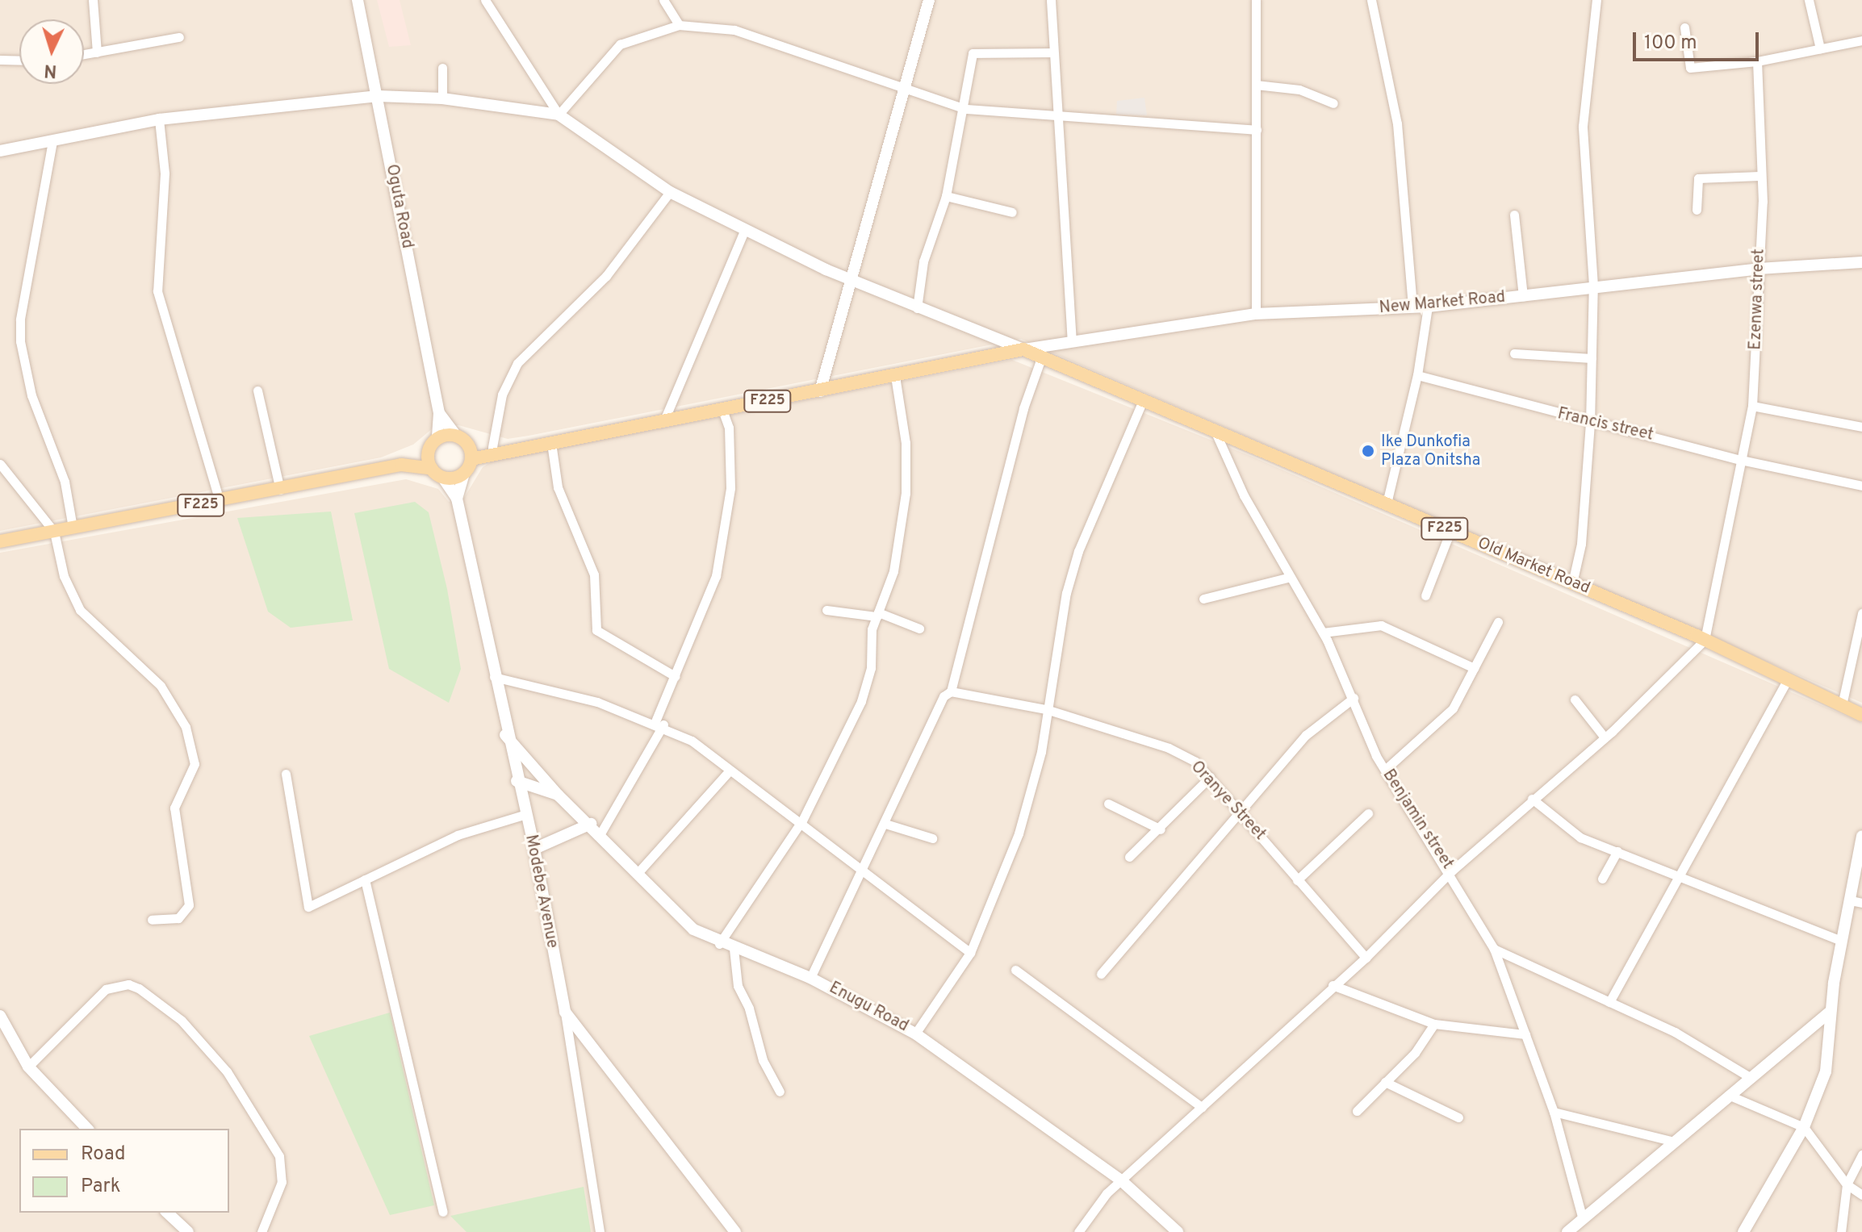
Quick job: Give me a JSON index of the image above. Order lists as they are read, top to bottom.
{
  "streets": {
    "main road": ["F225", "Old Market Road"],
    "street": [
      "Oguta Road",
      "Ezenwa street",
      "New Market Road",
      "Francis street",
      "Oranye Street",
      "Benjamin street",
      "Modebe Avenue",
      "Enugu Road"
    ]
  },
  "crossings": [
    ["Ezenwa street", "New Market Road"],
    ["Ezenwa street", "Francis street"],
    ["Ezenwa street", "Old Market Road"],
    ["New Market Road", "F225"],
    ["New Market Road", "Old Market Road"],
    ["F225", "Old Market Road"],
    ["Old Market Road", "Benjamin street"]
  ],
  "places": ["Ike Dunkofia Plaza Onitsha"],
  "legend": ["Road", "Park"],
  "scale_bar": "100 m",
  "north": "bottom"
}
